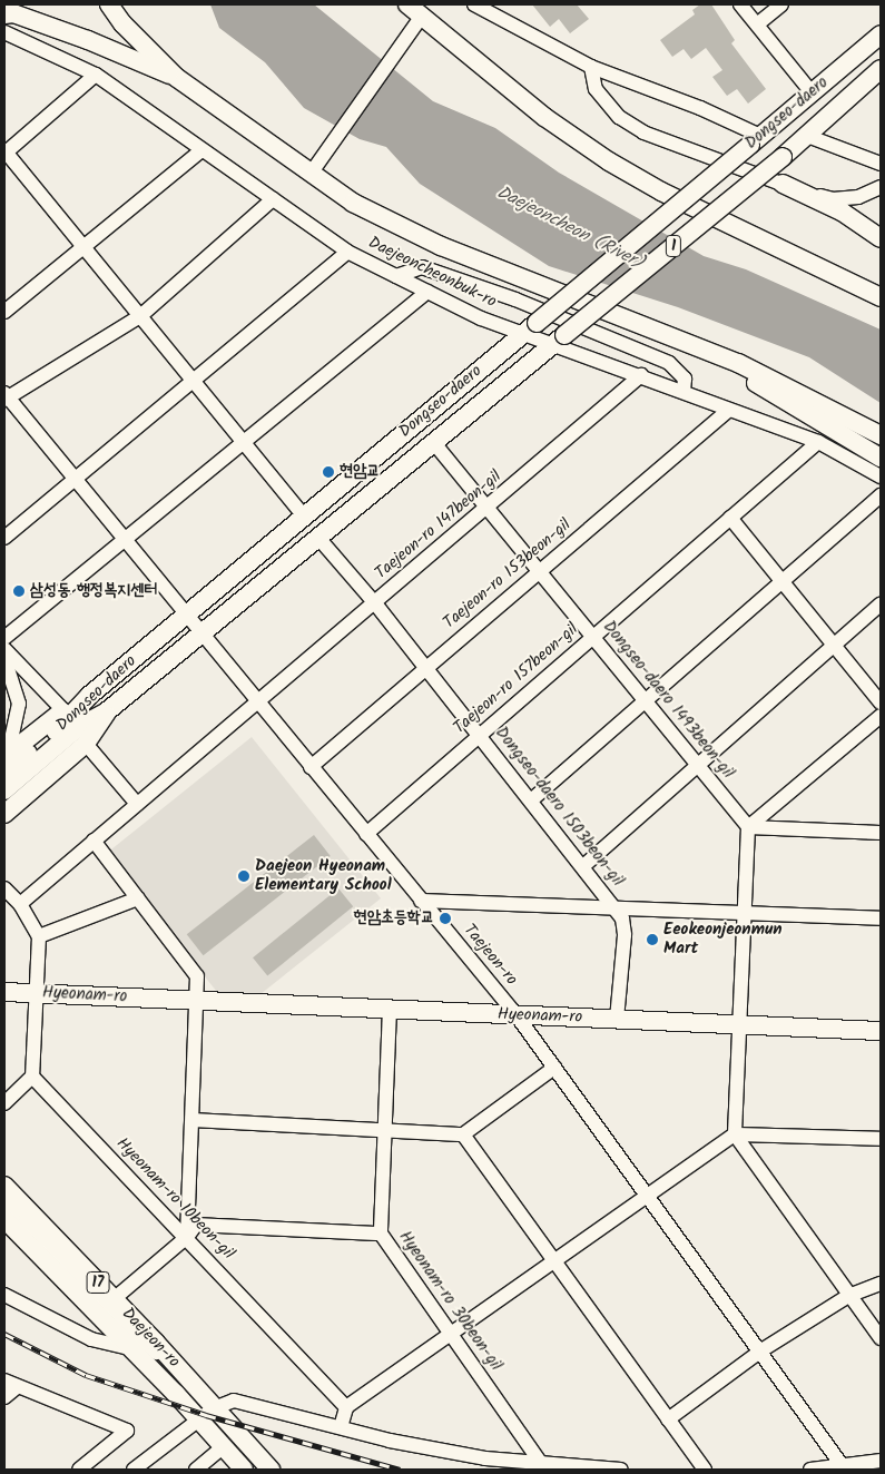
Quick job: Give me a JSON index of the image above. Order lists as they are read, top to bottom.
{
  "streets": {
    "main road": [
      "Dongseo-daero",
      "1",
      "Hyeonam-ro",
      "17",
      "Daejeon-ro"
    ],
    "street": [
      "Daejeoncheonbuk-ro",
      "Taejeon-ro 147beon-gil",
      "Taejeon-ro 153beon-gil",
      "Taejeon-ro 157beon-gil",
      "Dongseo-daero 1493beon-gil",
      "Dongseo-daero 1503beon-gil",
      "Taejeon-ro",
      "Hyeonam-ro 10beon-gil",
      "Hyeonam-ro 30beon-gil"
    ]
  },
  "crossings": [
    ["Dongseo-daero", "Daejeoncheonbuk-ro"],
    ["Dongseo-daero", "Dongseo-daero 1493beon-gil"],
    ["Dongseo-daero", "Dongseo-daero 1503beon-gil"],
    ["Dongseo-daero", "Taejeon-ro"],
    ["Daejeoncheonbuk-ro", "Taejeon-ro 147beon-gil"],
    ["Daejeoncheonbuk-ro", "Taejeon-ro 153beon-gil"],
    ["Daejeoncheonbuk-ro", "Taejeon-ro 157beon-gil"],
    ["Taejeon-ro 147beon-gil", "Dongseo-daero 1493beon-gil"],
    ["Taejeon-ro 147beon-gil", "Dongseo-daero 1503beon-gil"],
    ["Taejeon-ro 147beon-gil", "Taejeon-ro"],
    ["Taejeon-ro 153beon-gil", "Dongseo-daero 1493beon-gil"],
    ["Taejeon-ro 153beon-gil", "Dongseo-daero 1503beon-gil"],
    ["Taejeon-ro 153beon-gil", "Taejeon-ro"],
    ["Taejeon-ro 157beon-gil", "Dongseo-daero 1493beon-gil"],
    ["Taejeon-ro 157beon-gil", "Dongseo-daero 1503beon-gil"],
    ["Taejeon-ro 157beon-gil", "Taejeon-ro"],
    ["Dongseo-daero 1503beon-gil", "Hyeonam-ro"],
    ["Taejeon-ro", "Hyeonam-ro"],
    ["Hyeonam-ro", "Hyeonam-ro 30beon-gil"]
  ],
  "water": ["Daejeoncheon (River)"],
  "places": [
    "현암교",
    "삼성동 행정복지센터",
    "Daejeon Hyeonam Elementary School",
    "현암초등학교",
    "Eeokeonjeonmun Mart"
  ]
}
